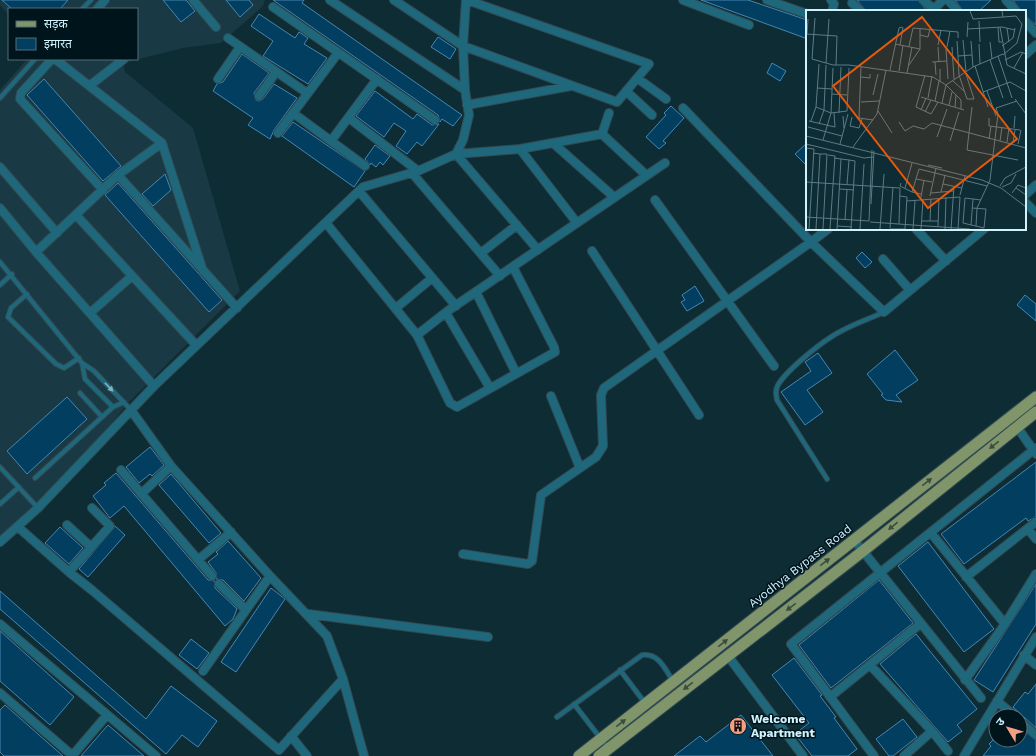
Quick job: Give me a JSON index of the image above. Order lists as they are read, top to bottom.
{
  "streets": {
    "main road": ["Ayodhya Bypass Road"]
  },
  "places": {
    "building": ["Welcome Apartment"]
  },
  "legend": ["सड़क", "इमारत"],
  "north": "top left"
}
